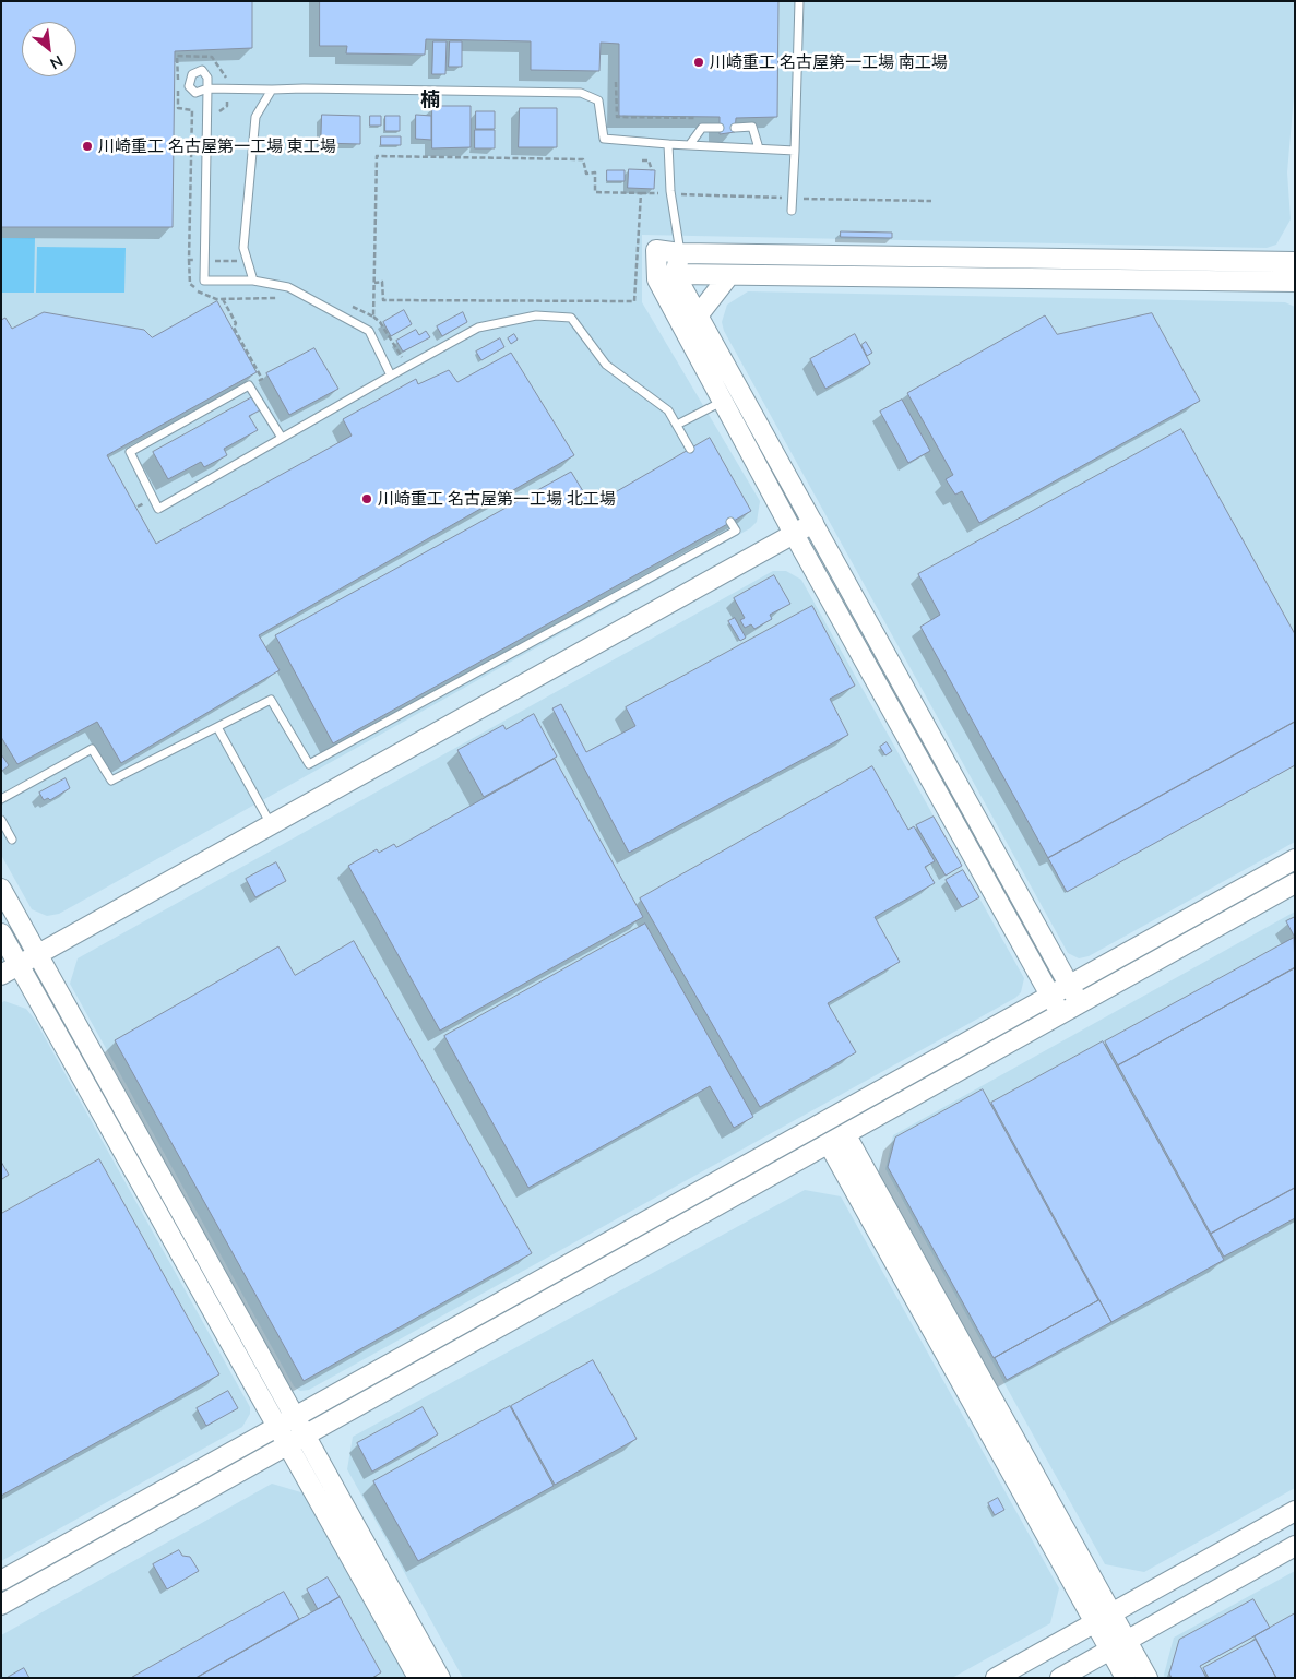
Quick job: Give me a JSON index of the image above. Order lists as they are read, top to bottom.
{
  "districts": ["楠"],
  "places": ["川崎重工 名古屋第一工場 南工場", "川崎重工 名古屋第一工場 東工場", "川崎重工 名古屋第一工場 北工場"],
  "north": "bottom right"
}
